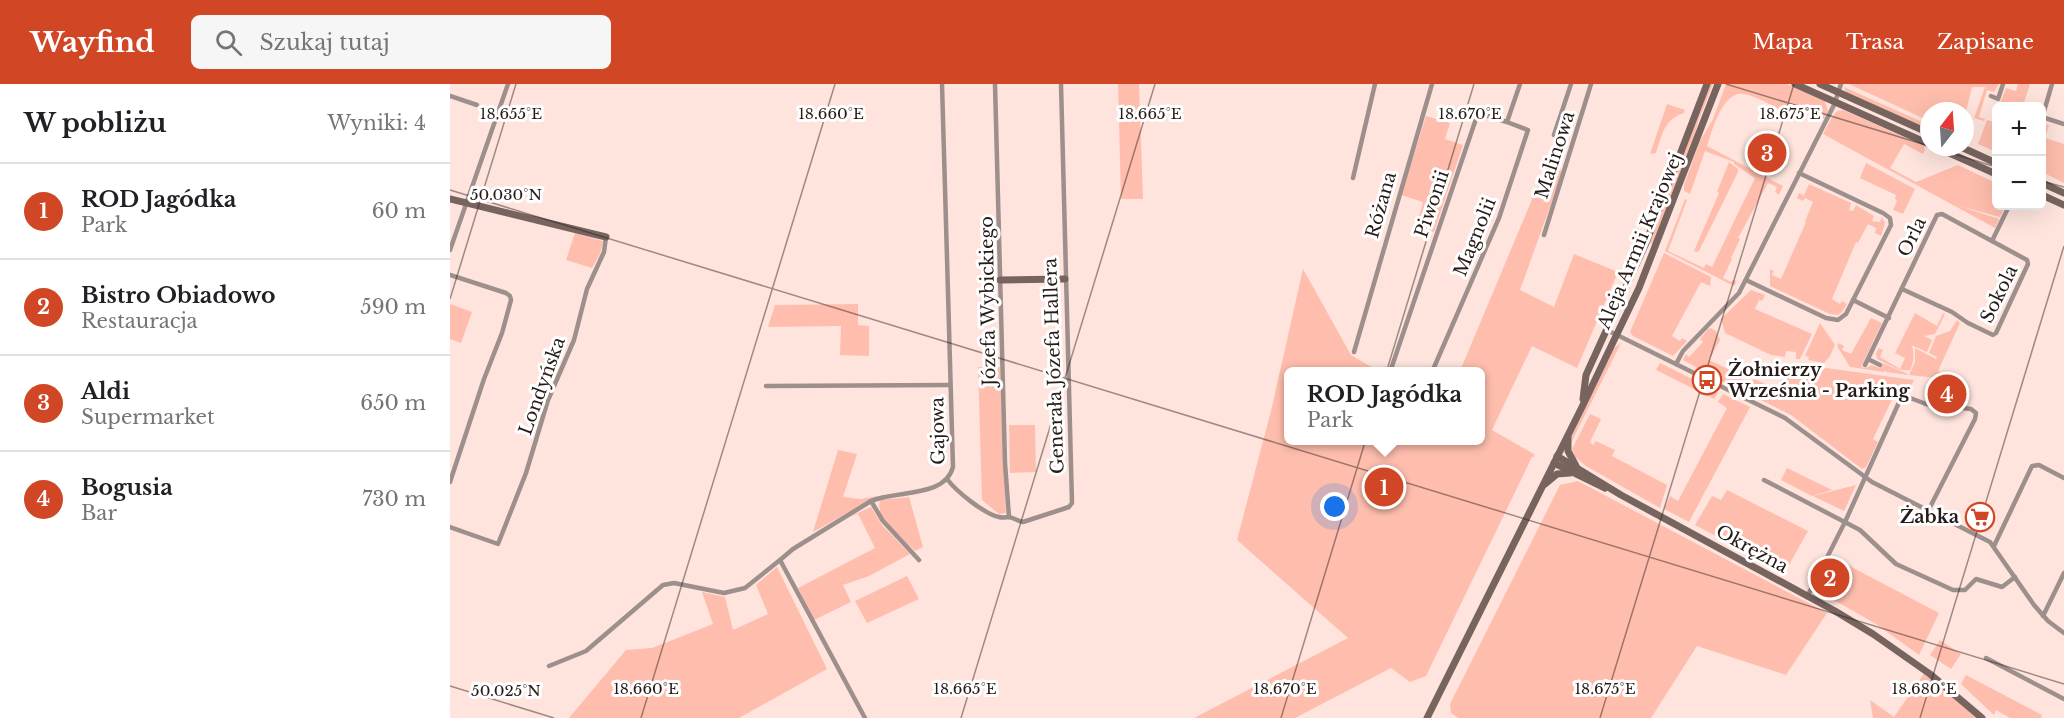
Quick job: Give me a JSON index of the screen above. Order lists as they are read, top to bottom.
{
  "streets": {
    "street": [
      "Malinowa",
      "Piwonii",
      "Różana",
      "Magnolii",
      "Orla",
      "Aleja Armii Krajowej",
      "Sokola",
      "Józefa Wybickiego",
      "Generała Józefa Hallera",
      "Londyńska",
      "Gajowa",
      "Okrężna"
    ]
  },
  "crossings": [
    ["Piwonii", "Magnolii"],
    ["Orla", "Sokola"],
    ["Aleja Armii Krajowej", "Okrężna"],
    ["Józefa Wybickiego", "Generała Józefa Hallera"],
    ["Generała Józefa Hallera", "Gajowa"]
  ],
  "places": {
    "bus stop": ["Żołnierzy Września - Parking"],
    "supermarket": ["Żabka"]
  },
  "north": "top",
  "page": {
    "header": "Wayfind",
    "search": "Szukaj tutaj",
    "nav": ["Mapa", "Trasa", "Zapisane"],
    "heading": ["W pobliżu", "Wyniki: 4"],
    "map_buttons": ["+", "−"],
    "pins": [
      "3",
      "4",
      "1",
      "2"
    ],
    "list": [
      {
        "mark": "1",
        "name": "ROD Jagódka",
        "note": "Park",
        "value": "60 m"
      },
      {
        "mark": "2",
        "name": "Bistro Obiadowo",
        "note": "Restauracja",
        "value": "590 m"
      },
      {
        "mark": "3",
        "name": "Aldi",
        "note": "Supermarket",
        "value": "650 m"
      },
      {
        "mark": "4",
        "name": "Bogusia",
        "note": "Bar",
        "value": "730 m"
      }
    ],
    "popup": ["ROD Jagódka", "Park"]
  },
  "coordinates": [
    "18.655°E",
    "18.660°E",
    "18.665°E",
    "18.670°E",
    "18.675°E",
    "50.030°N",
    "18.680°E",
    "50.025°N"
  ]
}
